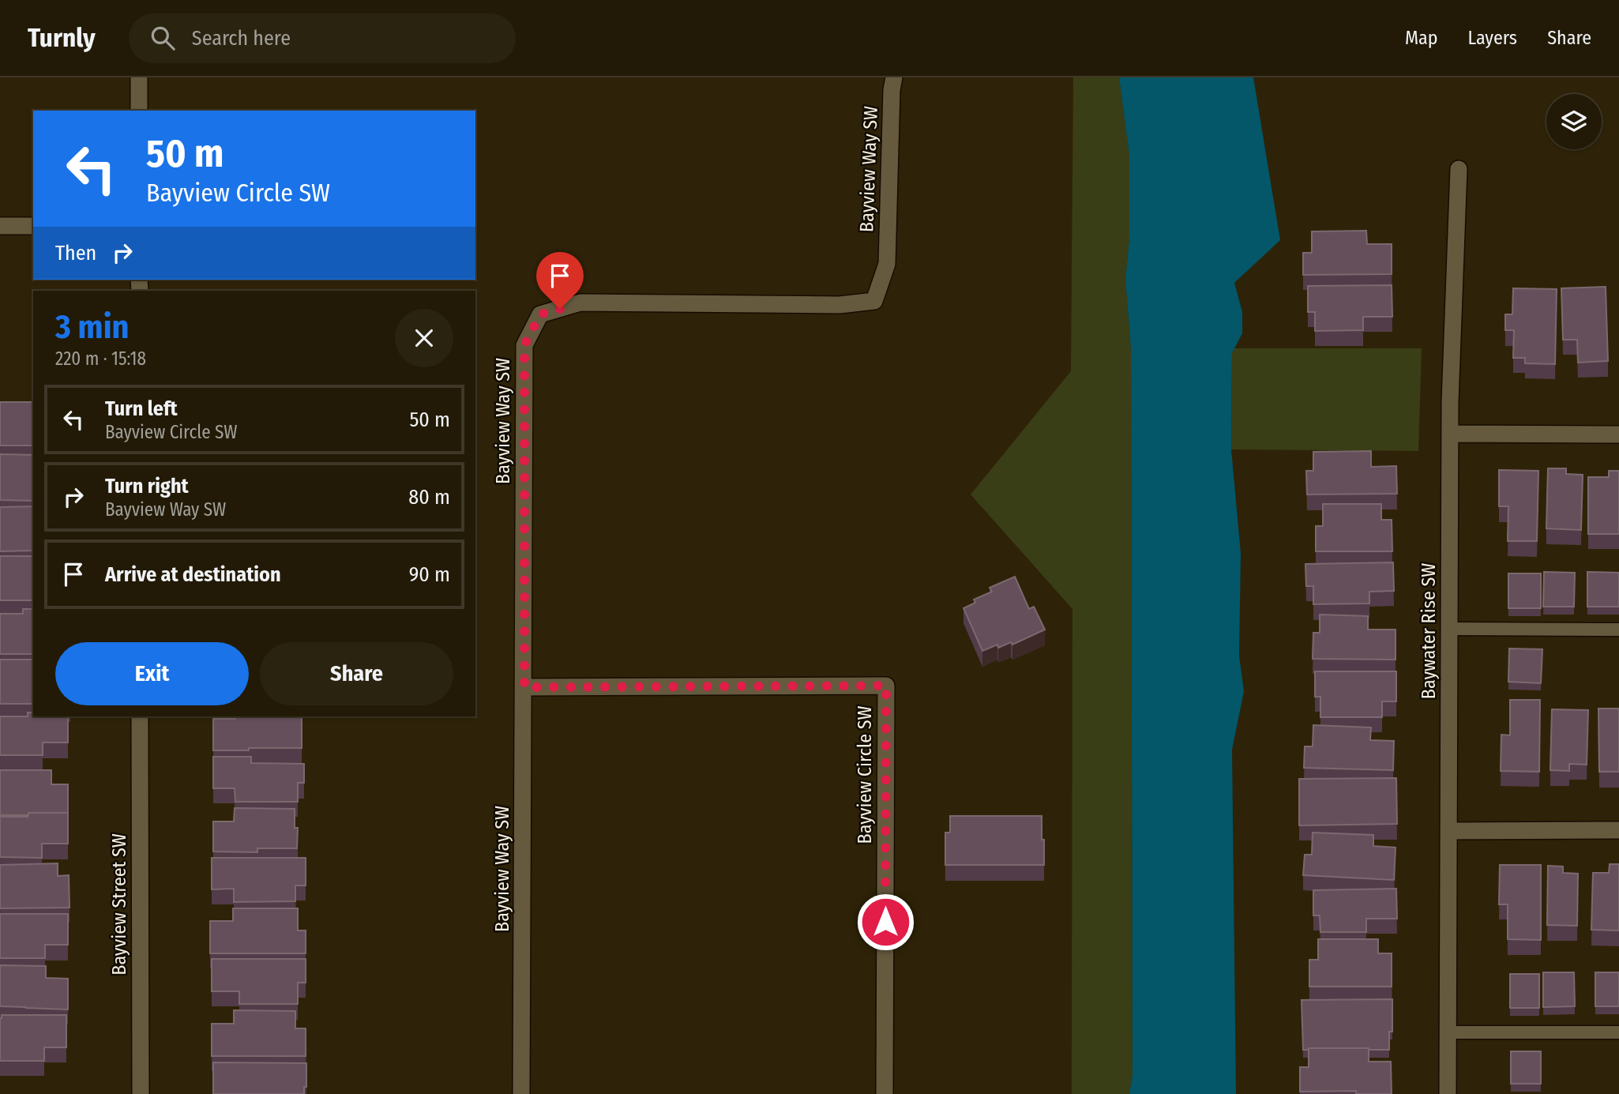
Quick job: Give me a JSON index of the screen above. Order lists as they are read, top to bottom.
{
  "streets": {
    "street": [
      "Bayview Way SW",
      "Baywater Rise SW",
      "Bayview Circle SW",
      "Bayview Street SW"
    ]
  },
  "crossings": [
    ["Bayview Way SW", "Bayview Circle SW"]
  ],
  "page": {
    "header": "Turnly",
    "search": "Search here",
    "nav": ["Map", "Layers", "Share"],
    "turn": ["50 m", "Bayview Circle SW"],
    "then": "Then",
    "heading": ["3 min", "220 m · 15:18"],
    "list": [
      {
        "name": "Turn left",
        "note": "Bayview Circle SW",
        "value": "50 m"
      },
      {
        "name": "Turn right",
        "note": "Bayview Way SW",
        "value": "80 m"
      },
      {
        "name": "Arrive at destination",
        "value": "90 m"
      }
    ],
    "buttons": ["Exit", "Share"]
  }
}
